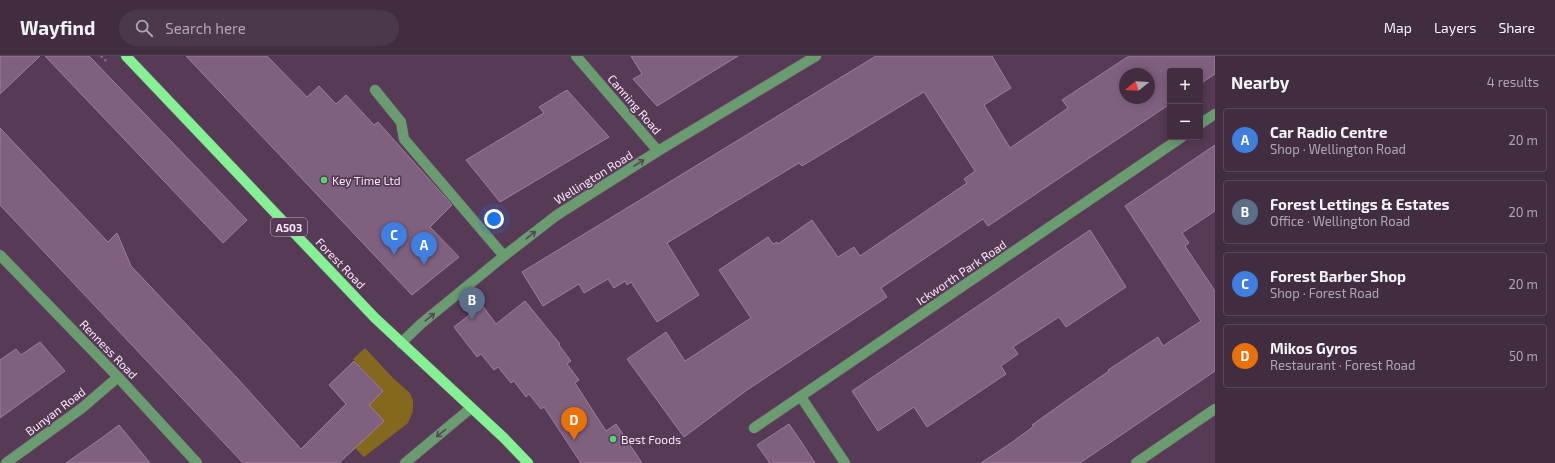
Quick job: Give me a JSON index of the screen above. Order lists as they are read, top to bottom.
{
  "streets": {
    "main road": ["A503", "Forest Road"],
    "street": [
      "Canning Road",
      "Wellington Road",
      "Ickworth Park Road",
      "Renness Road",
      "Bunyan Road"
    ]
  },
  "crossings": [
    ["Canning Road", "Wellington Road"],
    ["Wellington Road", "Forest Road"],
    ["Renness Road", "Bunyan Road"]
  ],
  "one_way": ["Wellington Road"],
  "places": ["Key Time Ltd", "Best Foods"],
  "north": "left",
  "page": {
    "header": "Wayfind",
    "search": "Search here",
    "nav": ["Map", "Layers", "Share"],
    "heading": ["Nearby", "4 results"],
    "map_buttons": ["+", "−"],
    "list": [
      {
        "mark": "A",
        "name": "Car Radio Centre",
        "note": "Shop · Wellington Road",
        "value": "20 m"
      },
      {
        "mark": "B",
        "name": "Forest Lettings & Estates",
        "note": "Office · Wellington Road",
        "value": "20 m"
      },
      {
        "mark": "C",
        "name": "Forest Barber Shop",
        "note": "Shop · Forest Road",
        "value": "20 m"
      },
      {
        "mark": "D",
        "name": "Mikos Gyros",
        "note": "Restaurant · Forest Road",
        "value": "50 m"
      }
    ],
    "pins": [
      "C",
      "A",
      "B",
      "D"
    ]
  }
}
